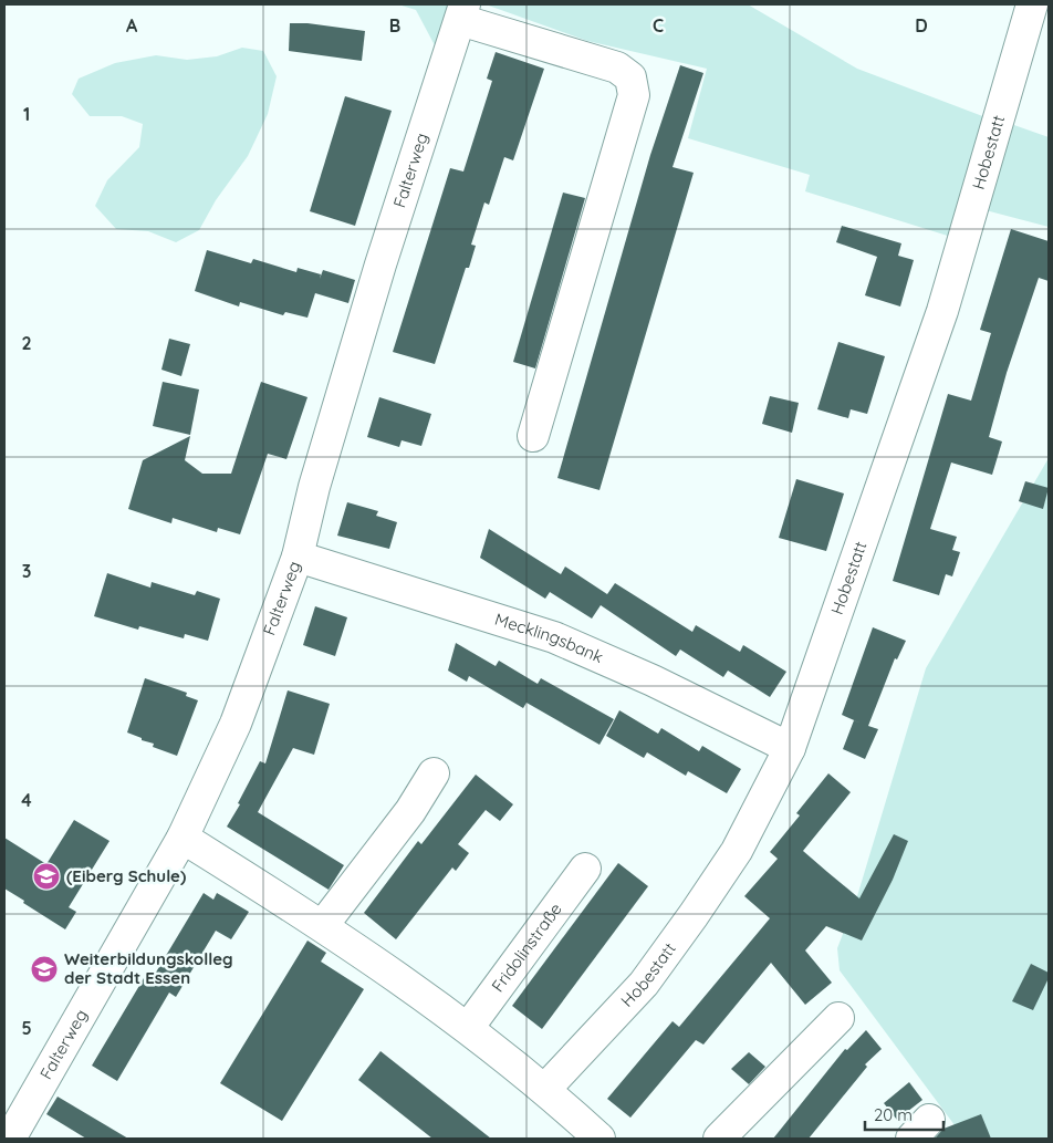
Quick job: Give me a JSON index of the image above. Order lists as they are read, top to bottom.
{
  "streets": {
    "street": [
      "Hobestatt",
      "Falterweg",
      "Mecklingsbank",
      "Fridolinstraße"
    ]
  },
  "crossings": [
    ["Hobestatt", "Mecklingsbank"],
    ["Falterweg", "Mecklingsbank"]
  ],
  "places": {
    "school or university": ["(Eiberg Schule)", "Weiterbildungskolleg der Stadt Essen"]
  },
  "scale_bar": "20 m",
  "grid": {
    "columns": [
      "A",
      "B",
      "C",
      "D"
    ],
    "rows": [
      "1",
      "2",
      "3",
      "4",
      "5"
    ]
  }
}
